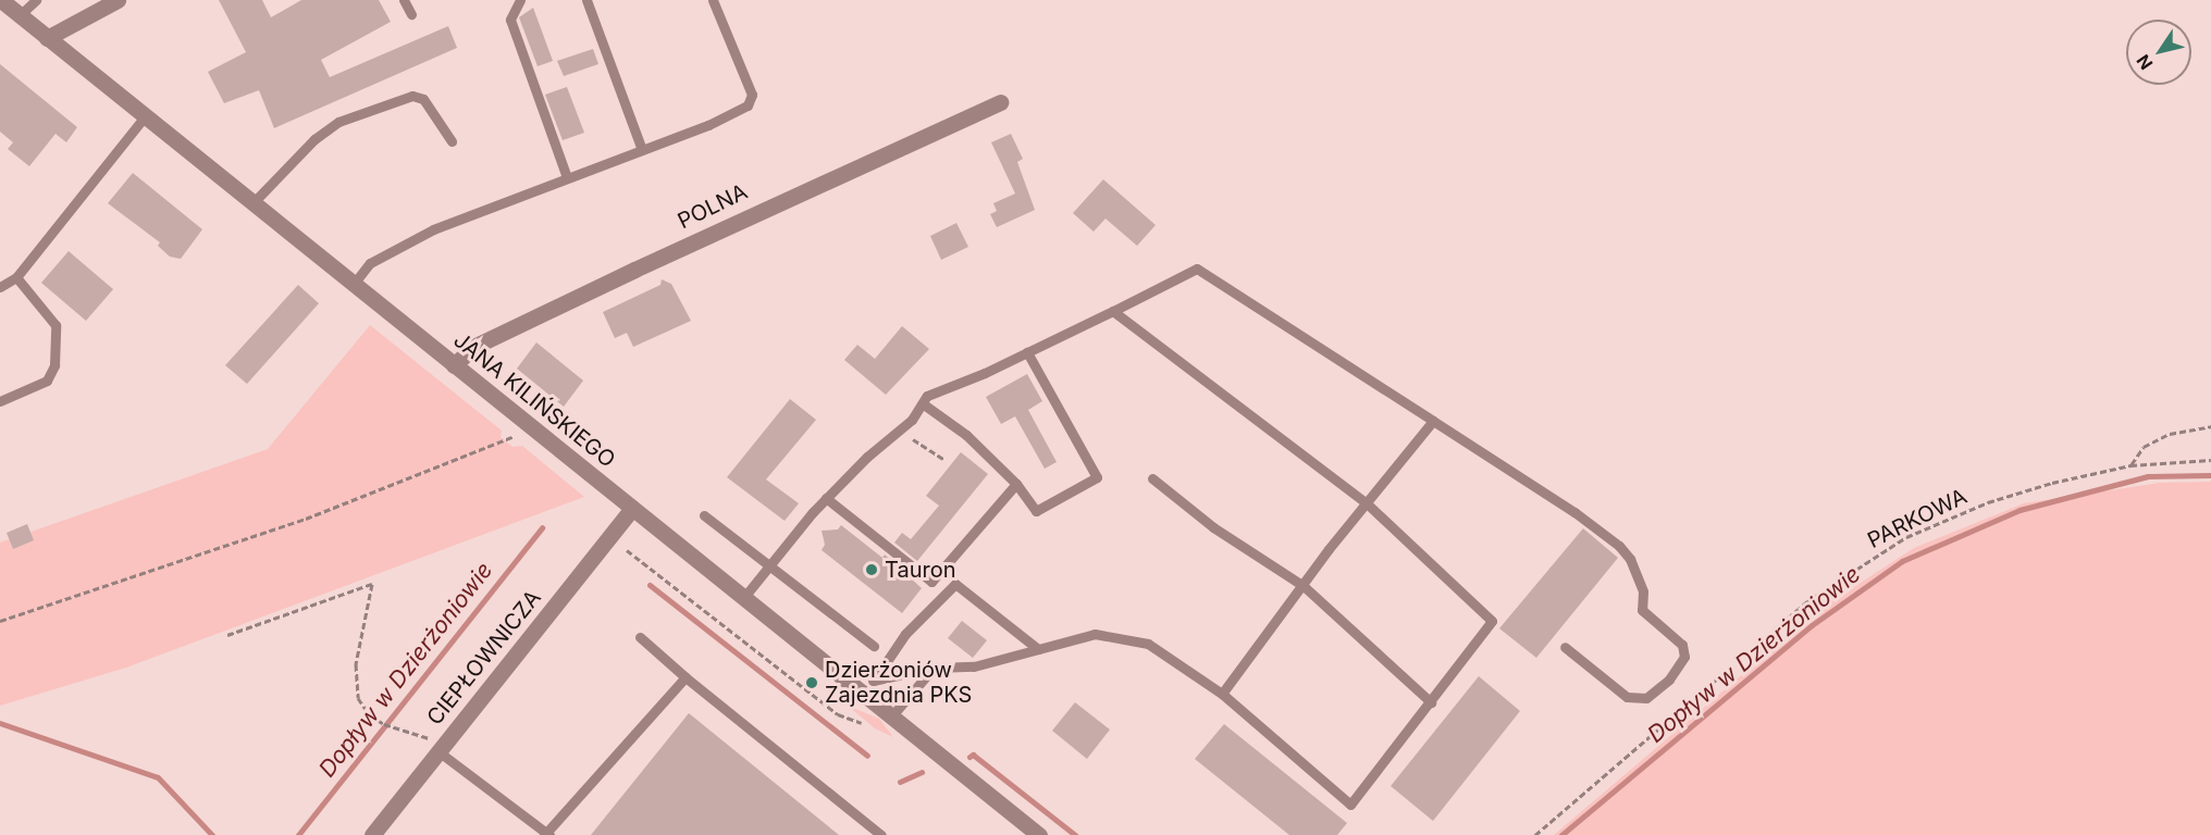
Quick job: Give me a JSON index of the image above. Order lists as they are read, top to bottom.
{
  "streets": {
    "street": ["POLNA", "JANA KILIŃSKIEGO", "CIEPŁOWNICZA"],
    "path": ["PARKOWA"]
  },
  "crossings": [
    ["POLNA", "JANA KILIŃSKIEGO"],
    ["JANA KILIŃSKIEGO", "CIEPŁOWNICZA"]
  ],
  "water": ["Dopływ w Dzierżoniowie"],
  "places": ["Tauron", "Dzierżoniów Zajezdnia PKS"],
  "north": "bottom left"
}
